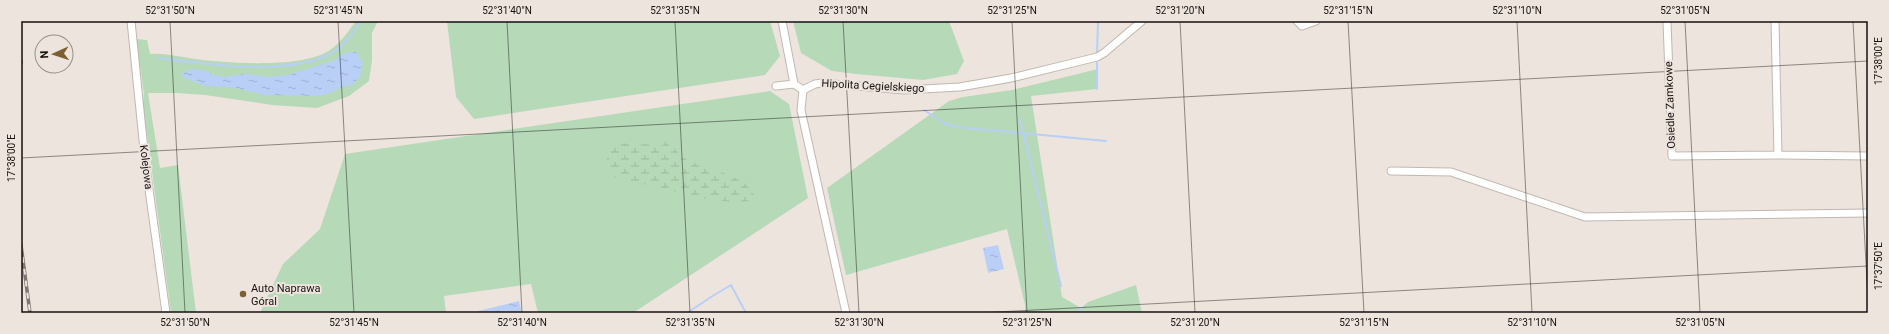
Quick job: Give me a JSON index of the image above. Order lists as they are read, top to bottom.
{
  "streets": {
    "street": ["Hipolita Cegielskiego", "Osiedle Zamkowe", "Kolejowa"]
  },
  "places": ["Auto Naprawa Góral"],
  "north": "left",
  "coordinates": [
    "52°31'50\"N",
    "52°31'45\"N",
    "52°31'40\"N",
    "52°31'35\"N",
    "52°31'30\"N",
    "52°31'25\"N",
    "52°31'20\"N",
    "52°31'15\"N",
    "52°31'10\"N",
    "52°31'05\"N",
    "17°38'00\"E",
    "17°37'50\"E"
  ]
}
